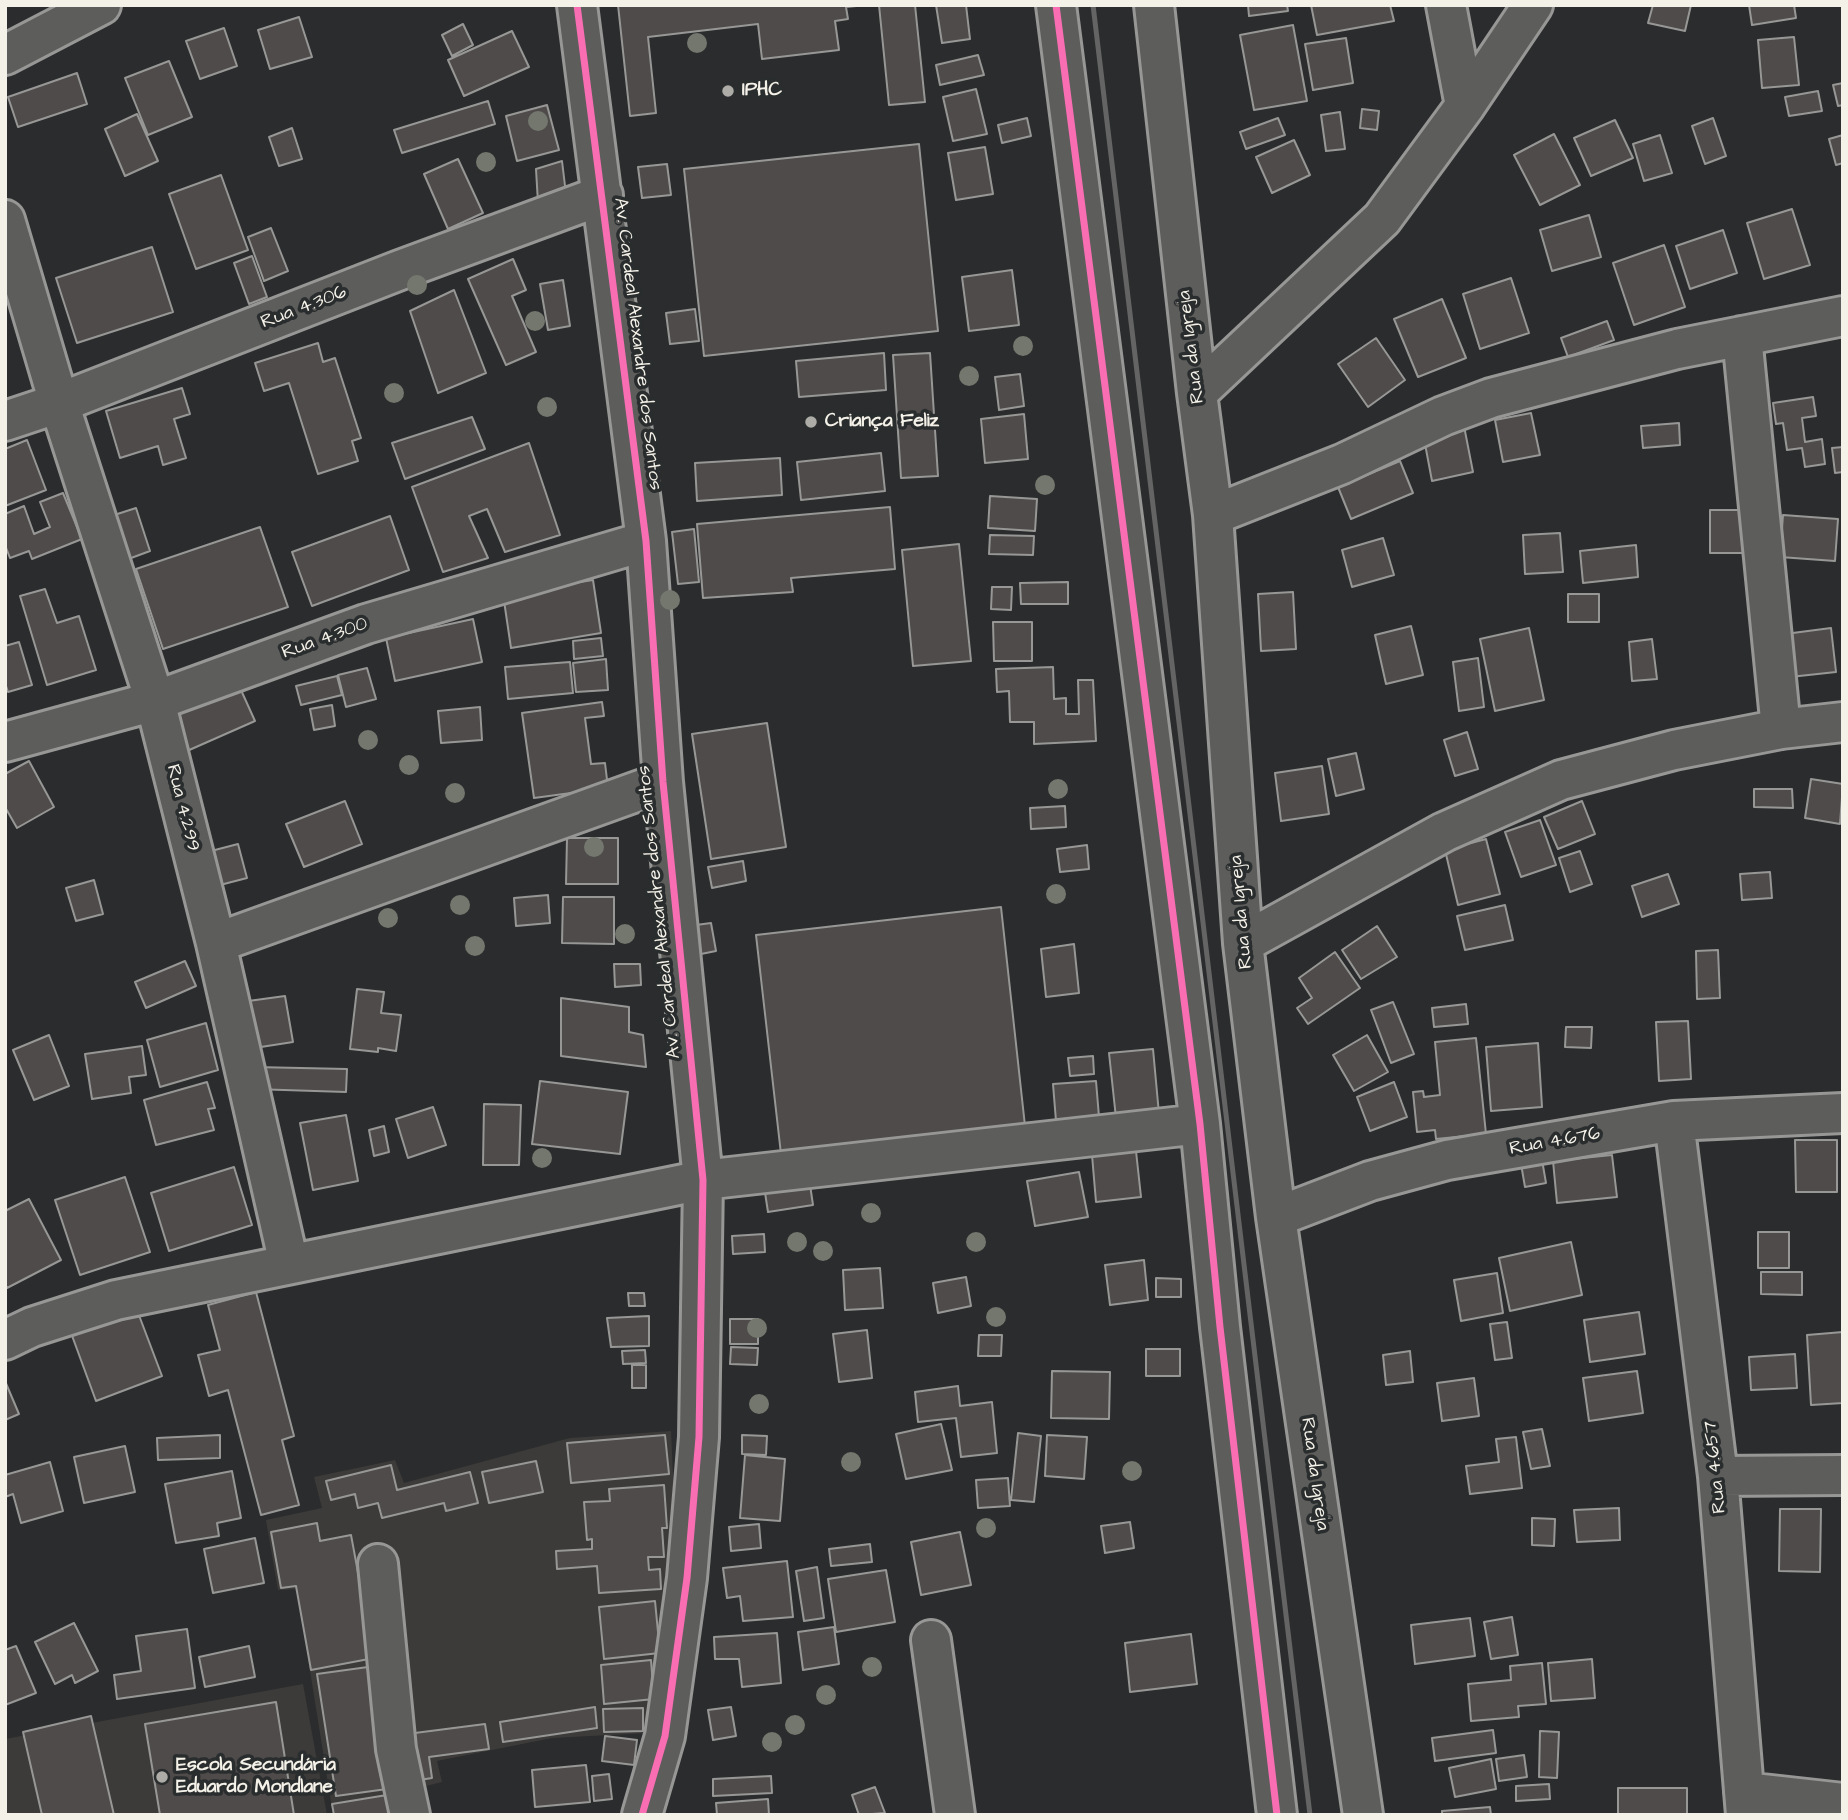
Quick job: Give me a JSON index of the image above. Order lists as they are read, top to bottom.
{
  "streets": {
    "street": [
      "Rua 4.306",
      "Av. Cardeal Alexandre dos Santos",
      "Rua da Igreja",
      "Rua 4.300",
      "Rua 4.299",
      "Rua 4.676",
      "Rua 4.657"
    ]
  },
  "crossings": [
    ["Rua 4.306", "Av. Cardeal Alexandre dos Santos"],
    ["Rua 4.306", "Rua 4.299"],
    ["Av. Cardeal Alexandre dos Santos", "Rua 4.300"],
    ["Rua da Igreja", "Rua 4.676"],
    ["Rua 4.300", "Rua 4.299"],
    ["Rua 4.676", "Rua 4.657"]
  ],
  "places": ["IPHC", "Criança Feliz", "Escola Secundária Eduardo Mondlane"]
}
